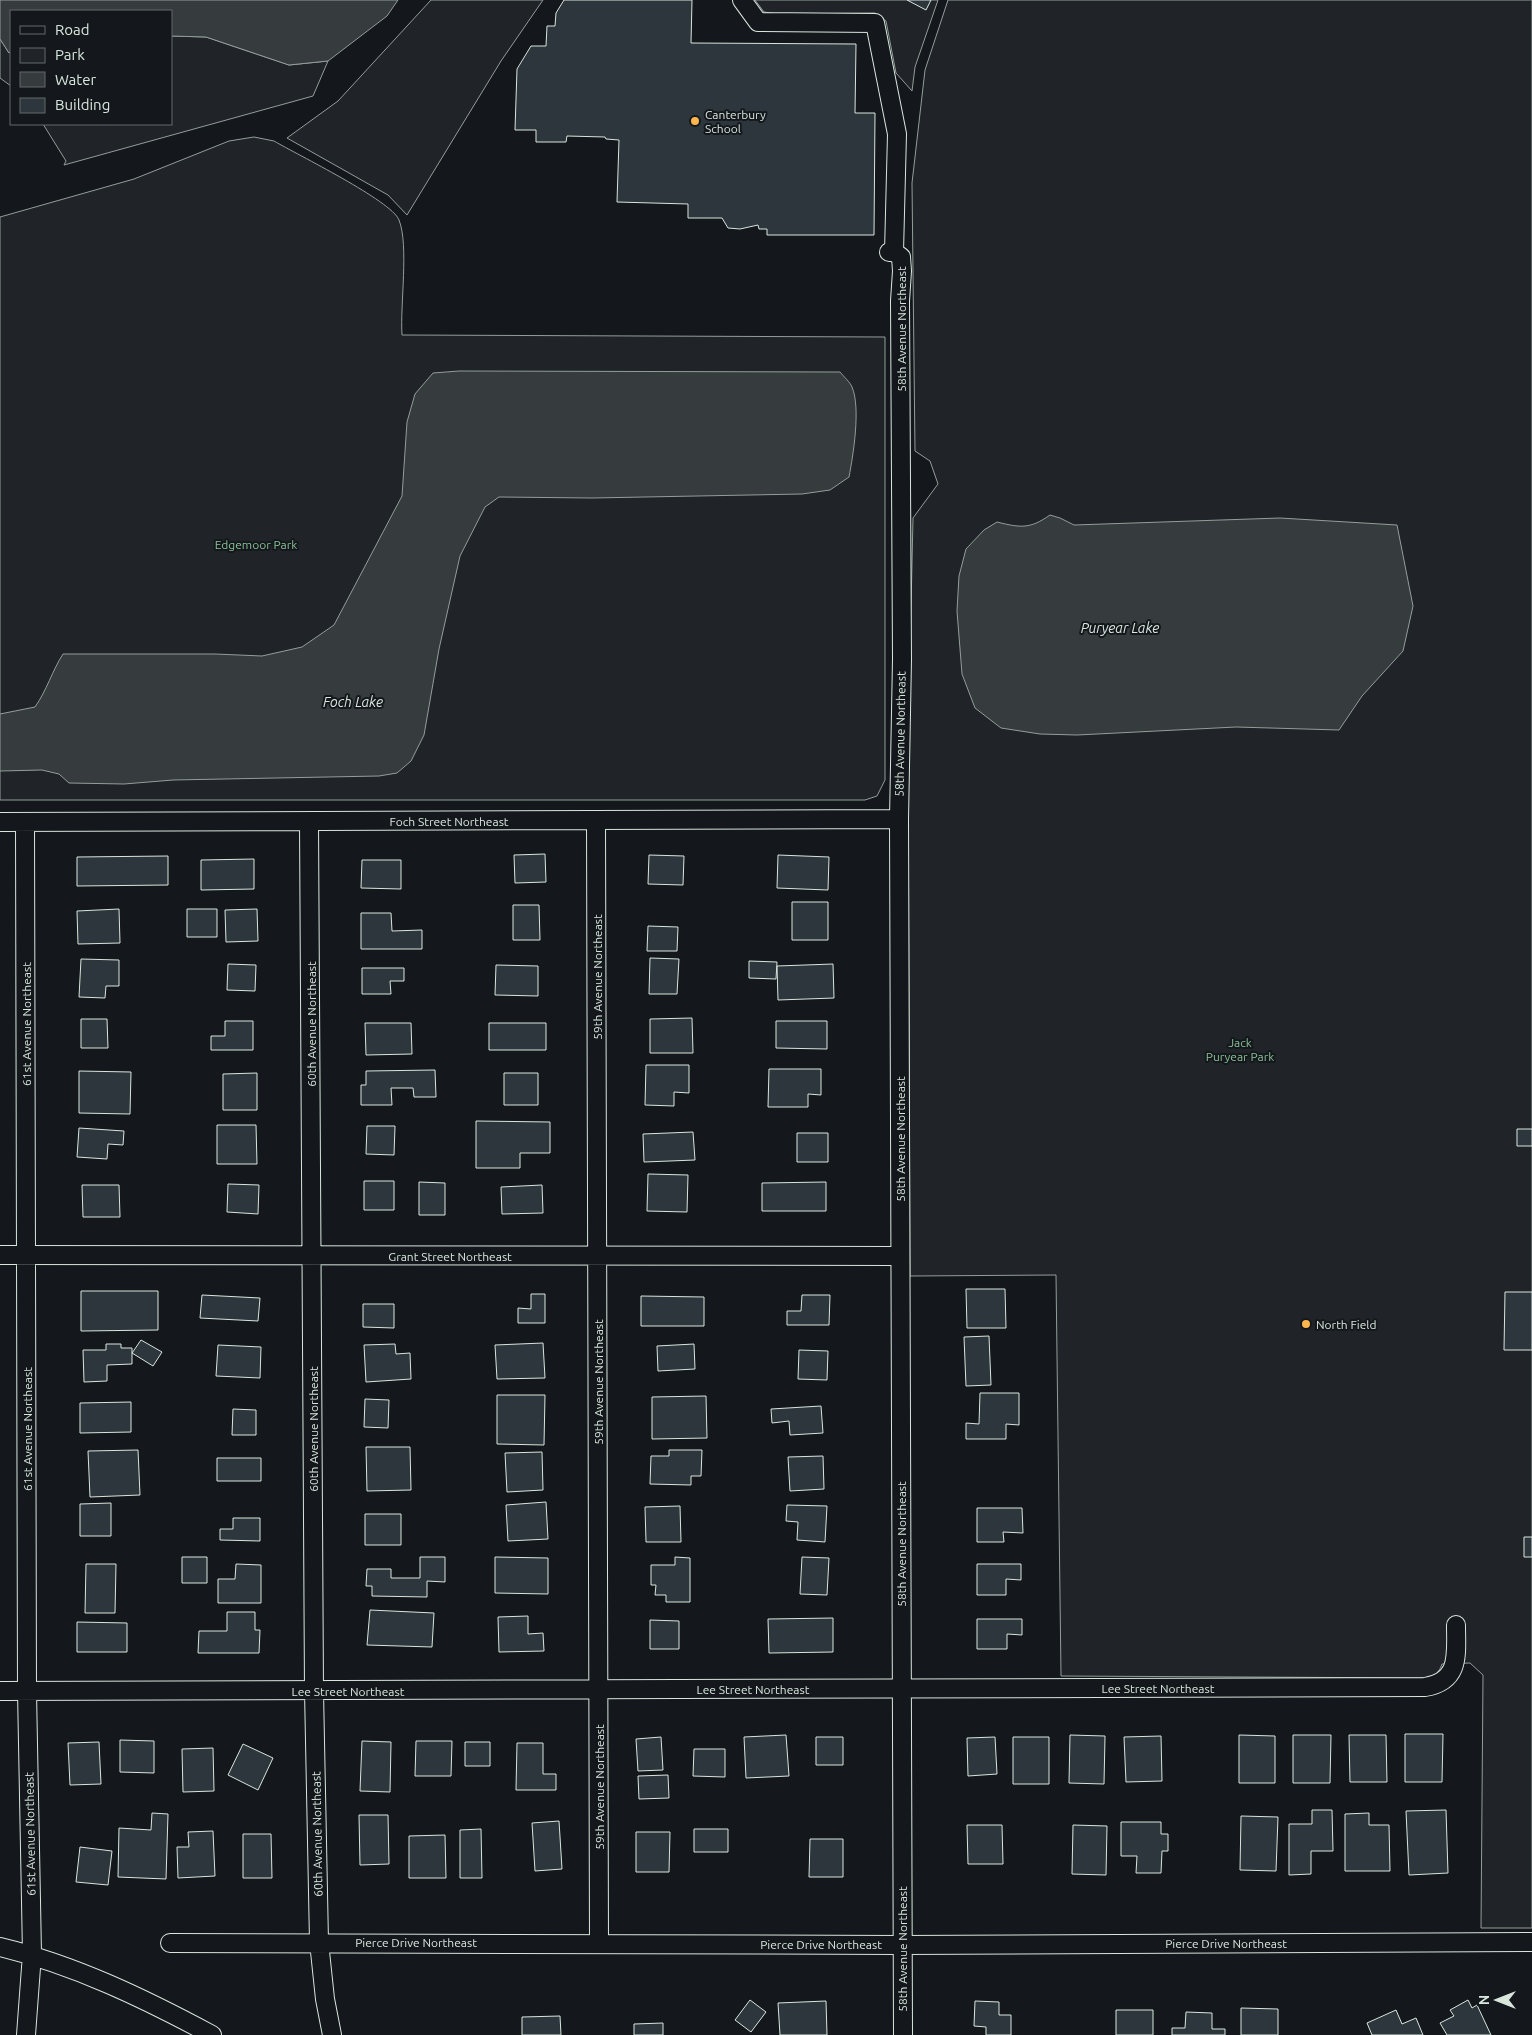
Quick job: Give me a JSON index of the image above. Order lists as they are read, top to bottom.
{
  "streets": {
    "street": [
      "58th Avenue Northeast",
      "Foch Street Northeast",
      "59th Avenue Northeast",
      "61st Avenue Northeast",
      "60th Avenue Northeast",
      "Grant Street Northeast",
      "Lee Street Northeast",
      "Pierce Drive Northeast"
    ]
  },
  "crossings": [
    ["58th Avenue Northeast", "Foch Street Northeast"],
    ["58th Avenue Northeast", "Grant Street Northeast"],
    ["58th Avenue Northeast", "Lee Street Northeast"],
    ["58th Avenue Northeast", "Pierce Drive Northeast"],
    ["Foch Street Northeast", "59th Avenue Northeast"],
    ["Foch Street Northeast", "61st Avenue Northeast"],
    ["Foch Street Northeast", "60th Avenue Northeast"],
    ["59th Avenue Northeast", "Grant Street Northeast"],
    ["59th Avenue Northeast", "Lee Street Northeast"],
    ["59th Avenue Northeast", "Pierce Drive Northeast"],
    ["61st Avenue Northeast", "Grant Street Northeast"],
    ["61st Avenue Northeast", "Lee Street Northeast"],
    ["60th Avenue Northeast", "Grant Street Northeast"],
    ["60th Avenue Northeast", "Lee Street Northeast"],
    ["60th Avenue Northeast", "Pierce Drive Northeast"]
  ],
  "water": ["Puryear Lake", "Foch Lake"],
  "parks": ["Edgemoor Park", "Jack Puryear Park"],
  "places": ["Canterbury School", "North Field"],
  "legend": [
    "Road",
    "Park",
    "Water",
    "Building"
  ],
  "north": "left"
}
